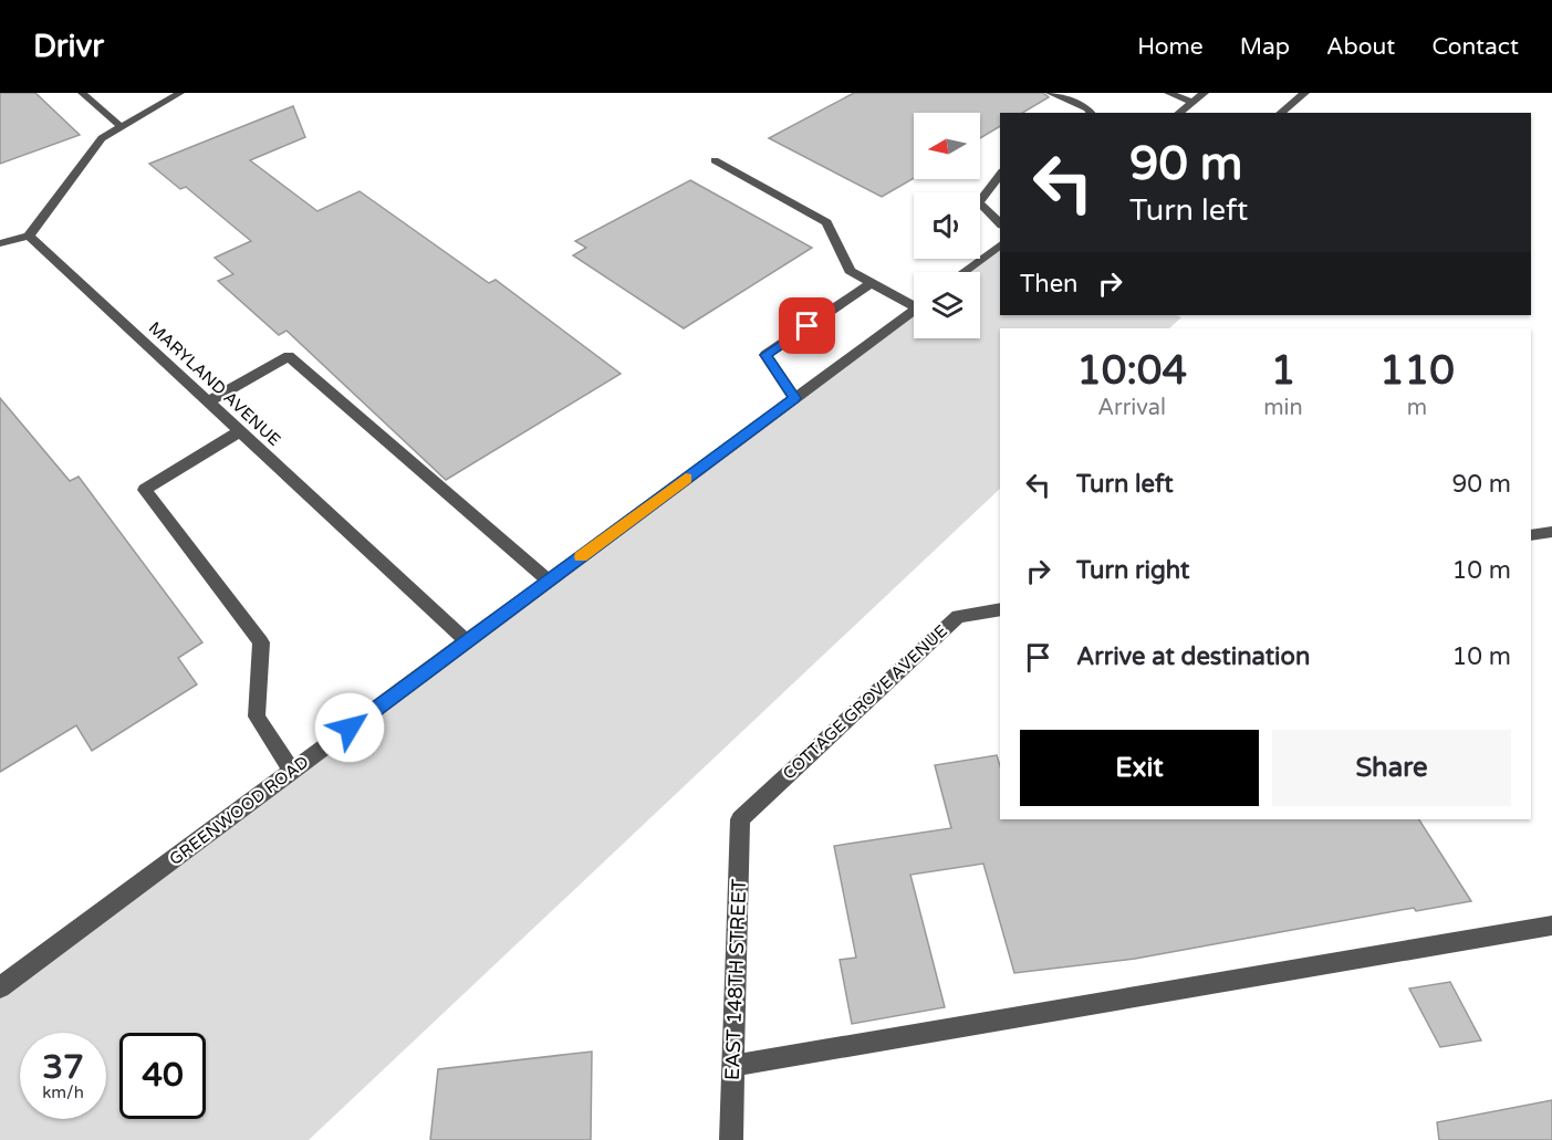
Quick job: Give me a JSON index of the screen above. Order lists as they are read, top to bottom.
{
  "streets": {
    "street": [
      "MARYLAND AVENUE",
      "COTTAGE GROVE AVENUE",
      "GREENWOOD ROAD",
      "EAST 148TH STREET"
    ]
  },
  "crossings": [
    ["MARYLAND AVENUE", "GREENWOOD ROAD"],
    ["COTTAGE GROVE AVENUE", "EAST 148TH STREET"]
  ],
  "north": "left",
  "page": {
    "header": "Drivr",
    "nav": [
      "Home",
      "Map",
      "About",
      "Contact"
    ],
    "turn": ["90 m", "Turn left"],
    "then": "Then",
    "eta": [
      "10:04",
      "Arrival",
      "1",
      "min",
      "110",
      "m"
    ],
    "list": [
      {
        "name": "Turn left",
        "value": "90 m"
      },
      {
        "name": "Turn right",
        "value": "10 m"
      },
      {
        "name": "Arrive at destination",
        "value": "10 m"
      }
    ],
    "buttons": ["Exit", "Share"],
    "speed": "37 km/h",
    "limit": "40"
  }
}
